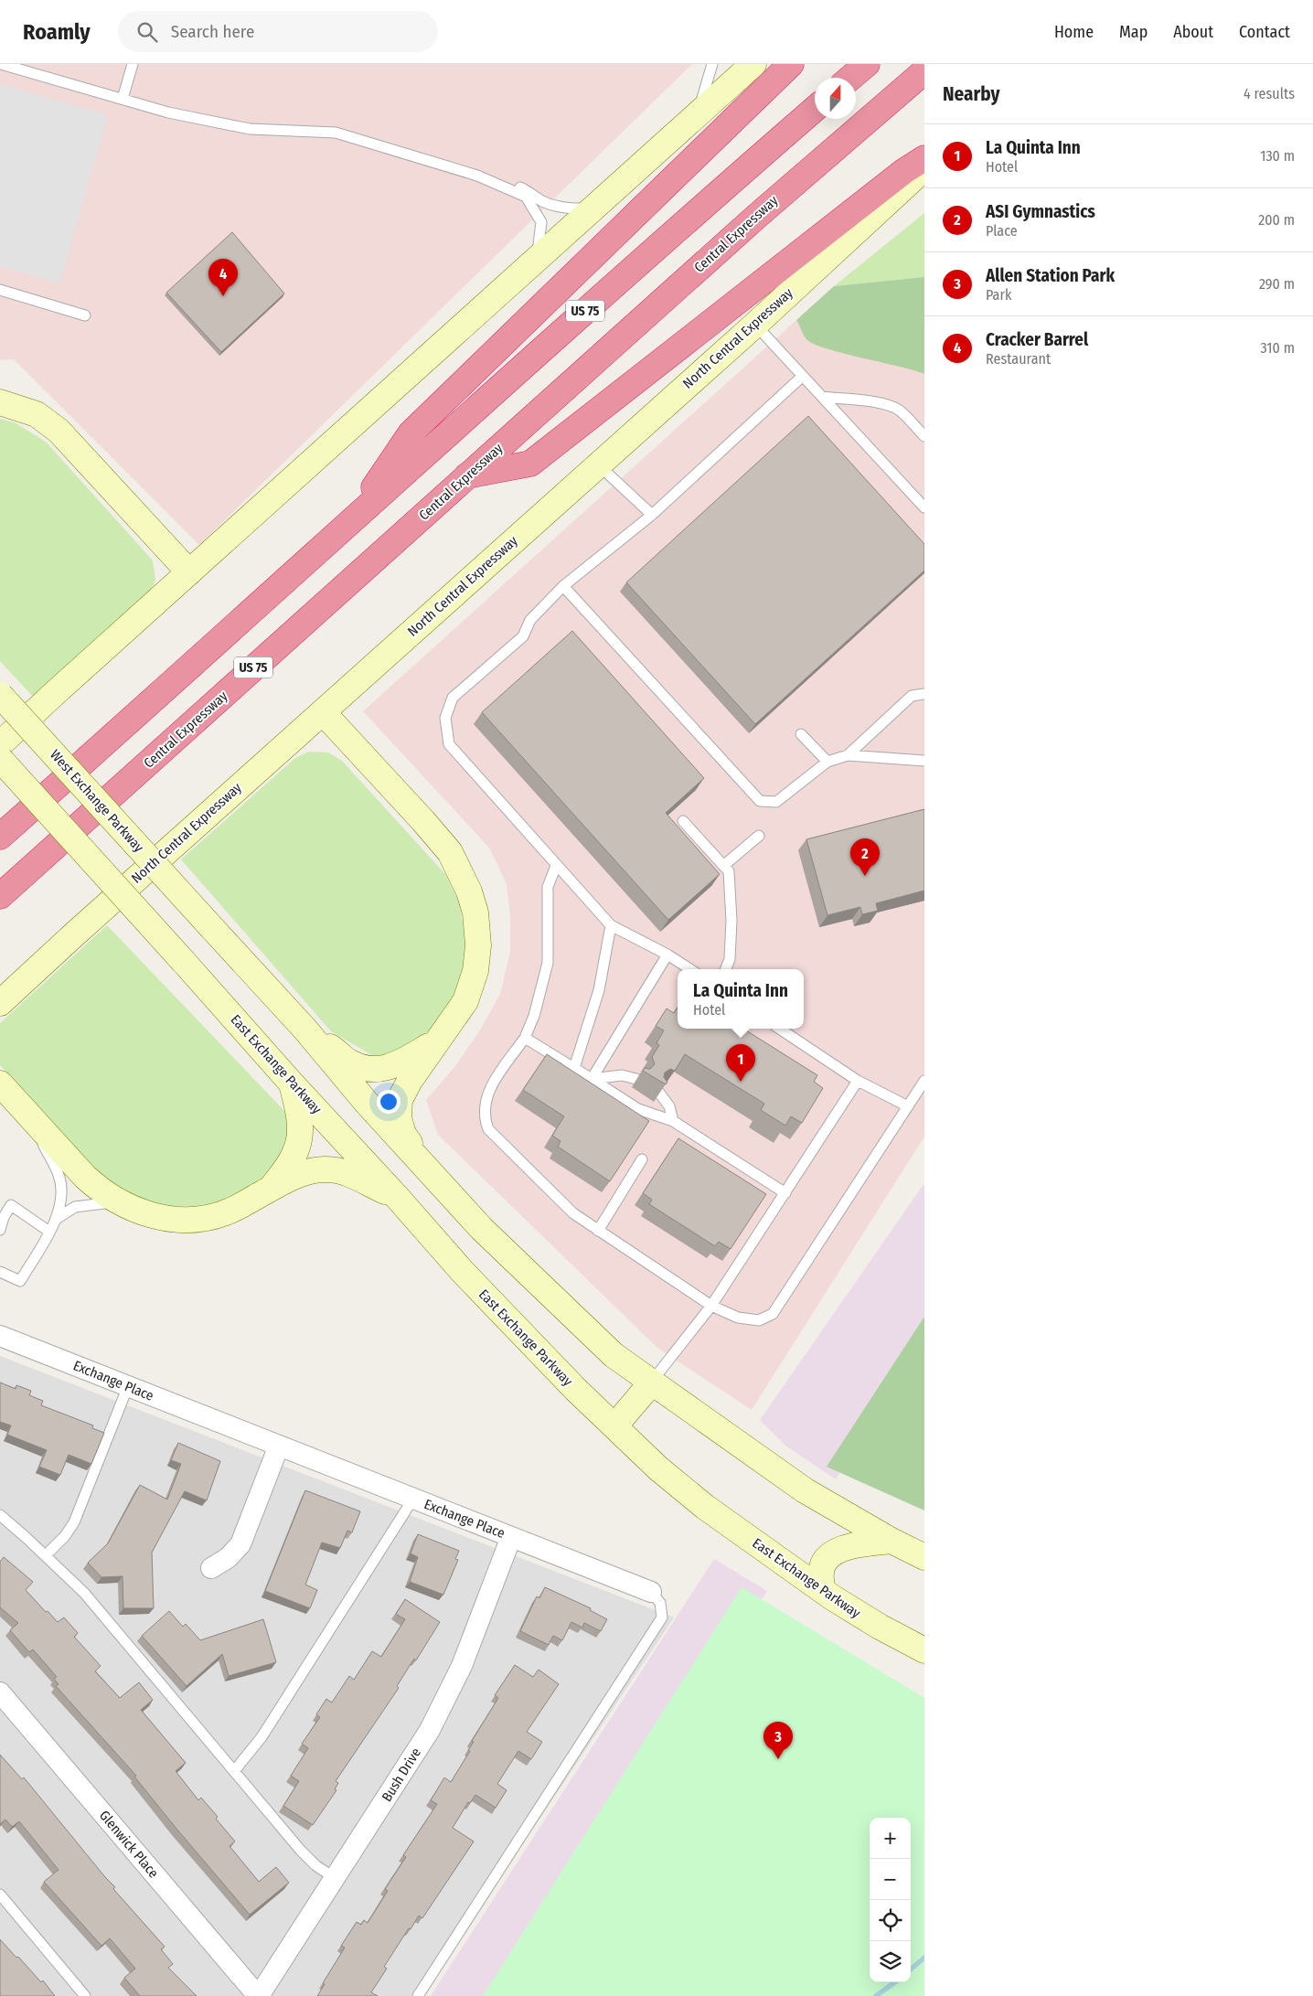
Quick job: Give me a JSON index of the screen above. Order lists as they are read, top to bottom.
{
  "streets": {
    "highway": ["Central Expressway", "US 75"],
    "main road": ["North Central Expressway", "West Exchange Parkway", "East Exchange Parkway"],
    "street": ["Exchange Place", "Bush Drive", "Glenwick Place"]
  },
  "crossings": [
    ["Exchange Place", "Bush Drive"],
    ["Bush Drive", "Glenwick Place"]
  ],
  "north": "top",
  "page": {
    "header": "Roamly",
    "search": "Search here",
    "nav": [
      "Home",
      "Map",
      "About",
      "Contact"
    ],
    "heading": ["Nearby", "4 results"],
    "list": [
      {
        "mark": "1",
        "name": "La Quinta Inn",
        "note": "Hotel",
        "value": "130 m"
      },
      {
        "mark": "2",
        "name": "ASI Gymnastics",
        "note": "Place",
        "value": "200 m"
      },
      {
        "mark": "3",
        "name": "Allen Station Park",
        "note": "Park",
        "value": "290 m"
      },
      {
        "mark": "4",
        "name": "Cracker Barrel",
        "note": "Restaurant",
        "value": "310 m"
      }
    ],
    "pins": [
      "4",
      "2",
      "1",
      "3"
    ],
    "popup": ["La Quinta Inn", "Hotel"],
    "map_buttons": ["+", "−"]
  }
}
